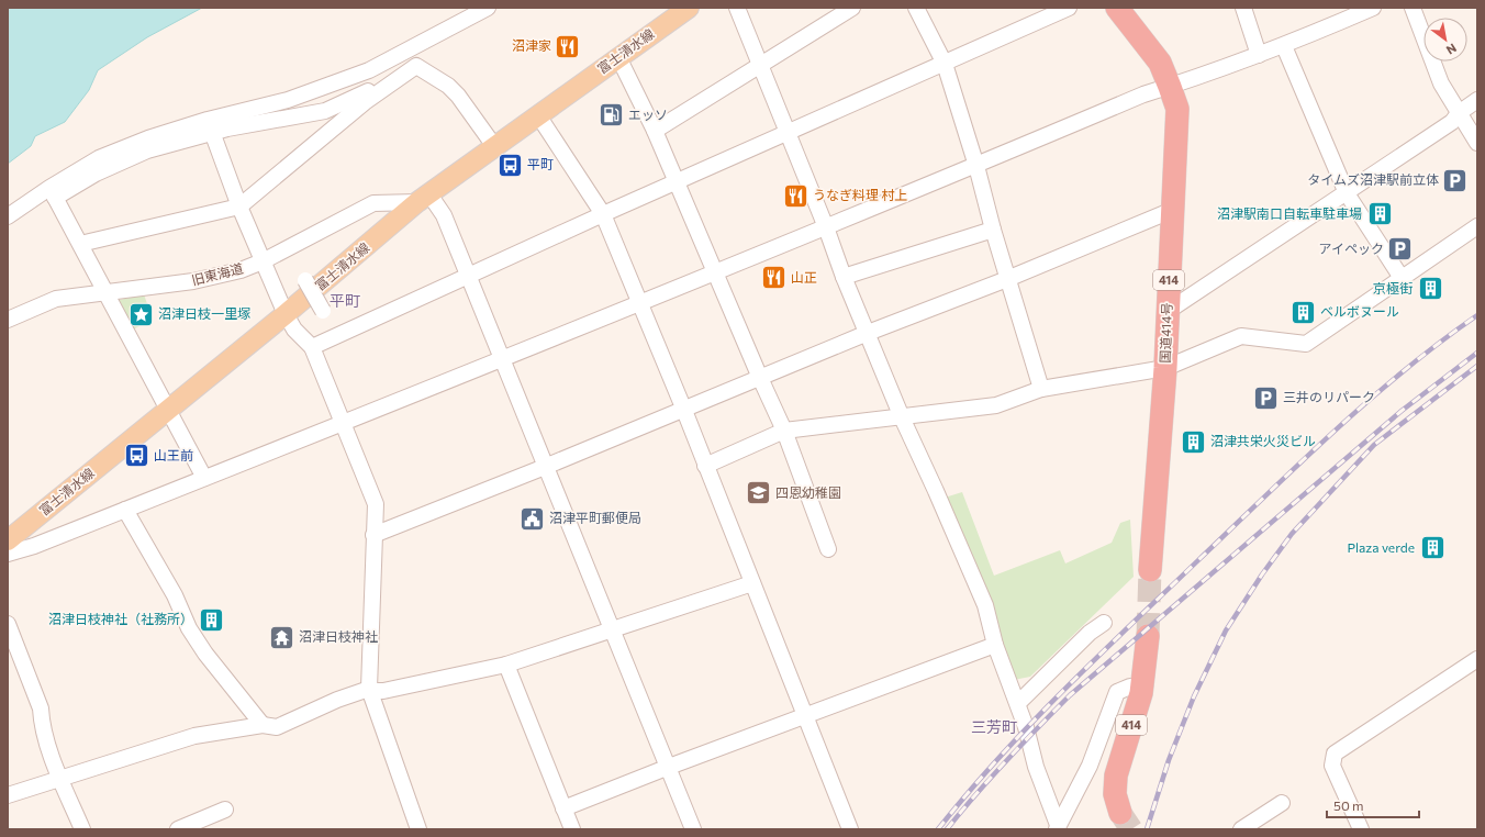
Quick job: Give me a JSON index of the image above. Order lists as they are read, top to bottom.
{
  "streets": {
    "highway": ["414", "国道414号"],
    "main road": ["富士清水線"],
    "street": ["旧東海道"]
  },
  "crossings": [
    ["富士清水線", "旧東海道"]
  ],
  "districts": ["平町", "三芳町"],
  "places": {
    "restaurant": ["沼津家", "うなぎ料理 村上", "山正"],
    "fuel station": ["エッソ"],
    "bus stop": ["平町", "山王前"],
    "parking": ["タイムズ沼津駅前立体", "アイペック", "三井のリパーク"],
    "building": [
      "沼津駅南口自転車駐車場",
      "京極街",
      "ベルボヌール",
      "沼津共栄火災ビル",
      "Plaza verde",
      "沼津日枝神社（社務所）"
    ],
    "place": ["沼津日枝一里塚"],
    "school or university": ["四恩幼稚園"],
    "public building": ["沼津平町郵便局"],
    "temple": ["沼津日枝神社"]
  },
  "scale_bar": "50 m",
  "north": "bottom right"
}
